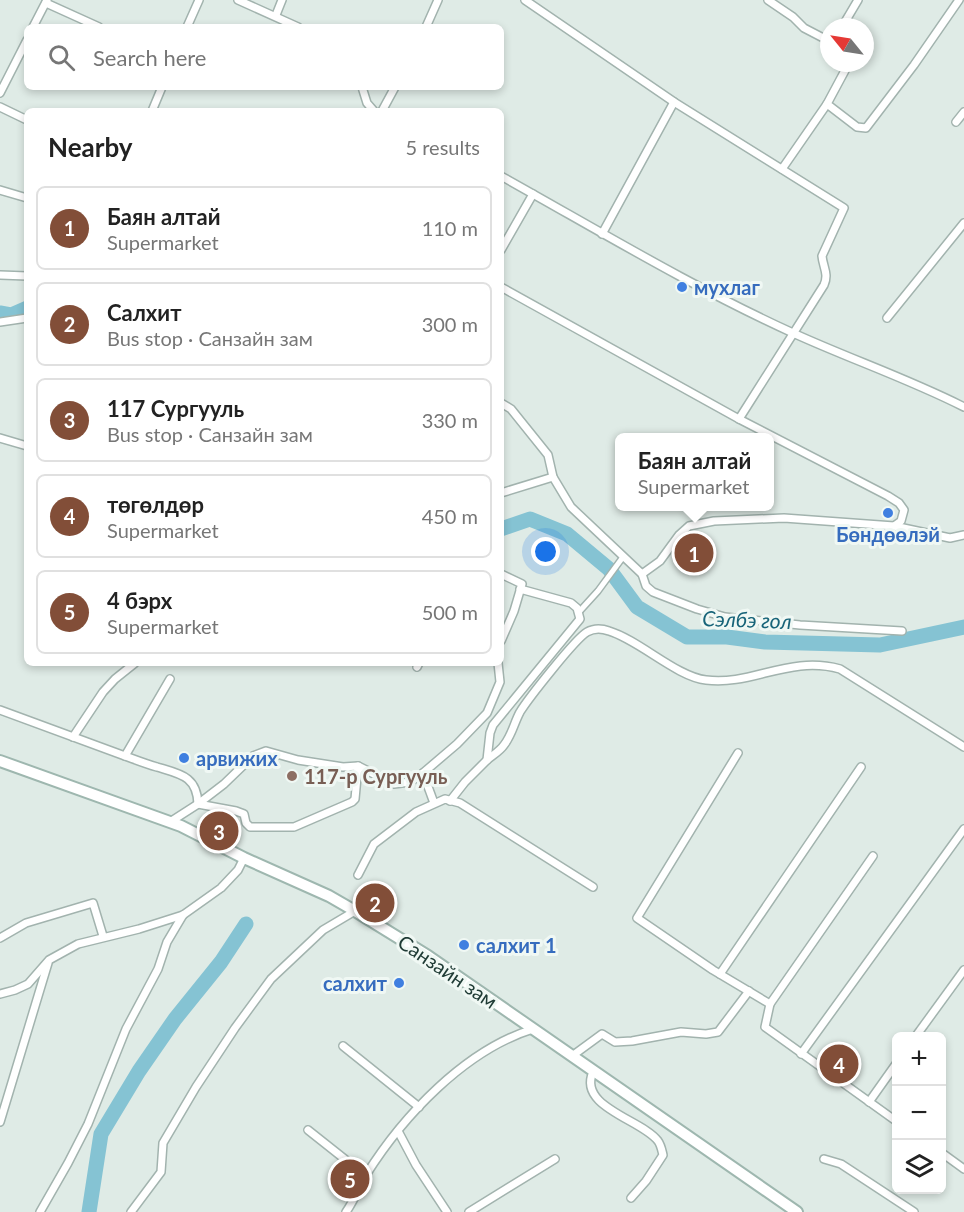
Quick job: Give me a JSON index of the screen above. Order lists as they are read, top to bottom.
{
  "streets": {
    "main road": ["Санзайн зам"]
  },
  "water": ["Сэлбэ гол"],
  "places": [
    "мухлаг",
    "Бөндөөлэй",
    "арвижих",
    "117-р Сургууль",
    "салхит 1",
    "салхит"
  ],
  "north": "top left",
  "page": {
    "search": "Search here",
    "heading": ["Nearby", "5 results"],
    "list": [
      {
        "mark": "1",
        "name": "Баян алтай",
        "note": "Supermarket",
        "value": "110 m"
      },
      {
        "mark": "2",
        "name": "Салхит",
        "note": "Bus stop · Санзайн зам",
        "value": "300 m"
      },
      {
        "mark": "3",
        "name": "117 Сургууль",
        "note": "Bus stop · Санзайн зам",
        "value": "330 m"
      },
      {
        "mark": "4",
        "name": "төгөлдөр",
        "note": "Supermarket",
        "value": "450 m"
      },
      {
        "mark": "5",
        "name": "4 бэрх",
        "note": "Supermarket",
        "value": "500 m"
      }
    ],
    "popup": ["Баян алтай", "Supermarket"],
    "pins": [
      "1",
      "3",
      "2",
      "4",
      "5"
    ],
    "map_buttons": ["+", "−"]
  }
}
